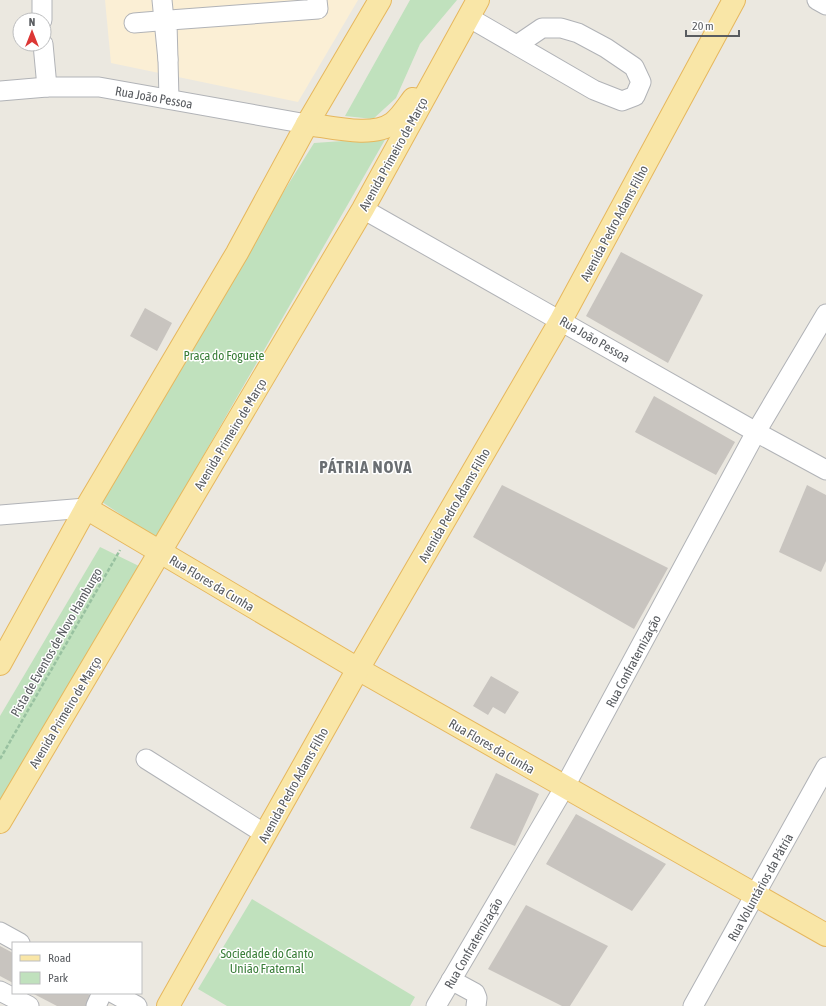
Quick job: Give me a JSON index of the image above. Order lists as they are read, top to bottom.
{
  "streets": {
    "main road": ["Avenida Primeiro de Março", "Avenida Pedro Adams Filho", "Rua Flores da Cunha"],
    "street": ["Rua João Pessoa", "Rua Confraternização", "Rua Voluntários da Pátria"],
    "path": ["Pista de Eventos de Novo Hamburgo"]
  },
  "crossings": [
    ["Rua João Pessoa", "Avenida Primeiro de Março"],
    ["Rua João Pessoa", "Avenida Pedro Adams Filho"],
    ["Rua João Pessoa", "Rua Confraternização"],
    ["Avenida Primeiro de Março", "Rua Flores da Cunha"],
    ["Avenida Pedro Adams Filho", "Rua Flores da Cunha"],
    ["Rua Flores da Cunha", "Pista de Eventos de Novo Hamburgo"],
    ["Rua Flores da Cunha", "Rua Confraternização"],
    ["Rua Flores da Cunha", "Rua Voluntários da Pátria"]
  ],
  "districts": ["PÁTRIA NOVA"],
  "parks": ["Praça do Foguete", "Sociedade do Canto União Fraternal"],
  "legend": ["Road", "Park"],
  "scale_bar": "20 m",
  "north": "top"
}
